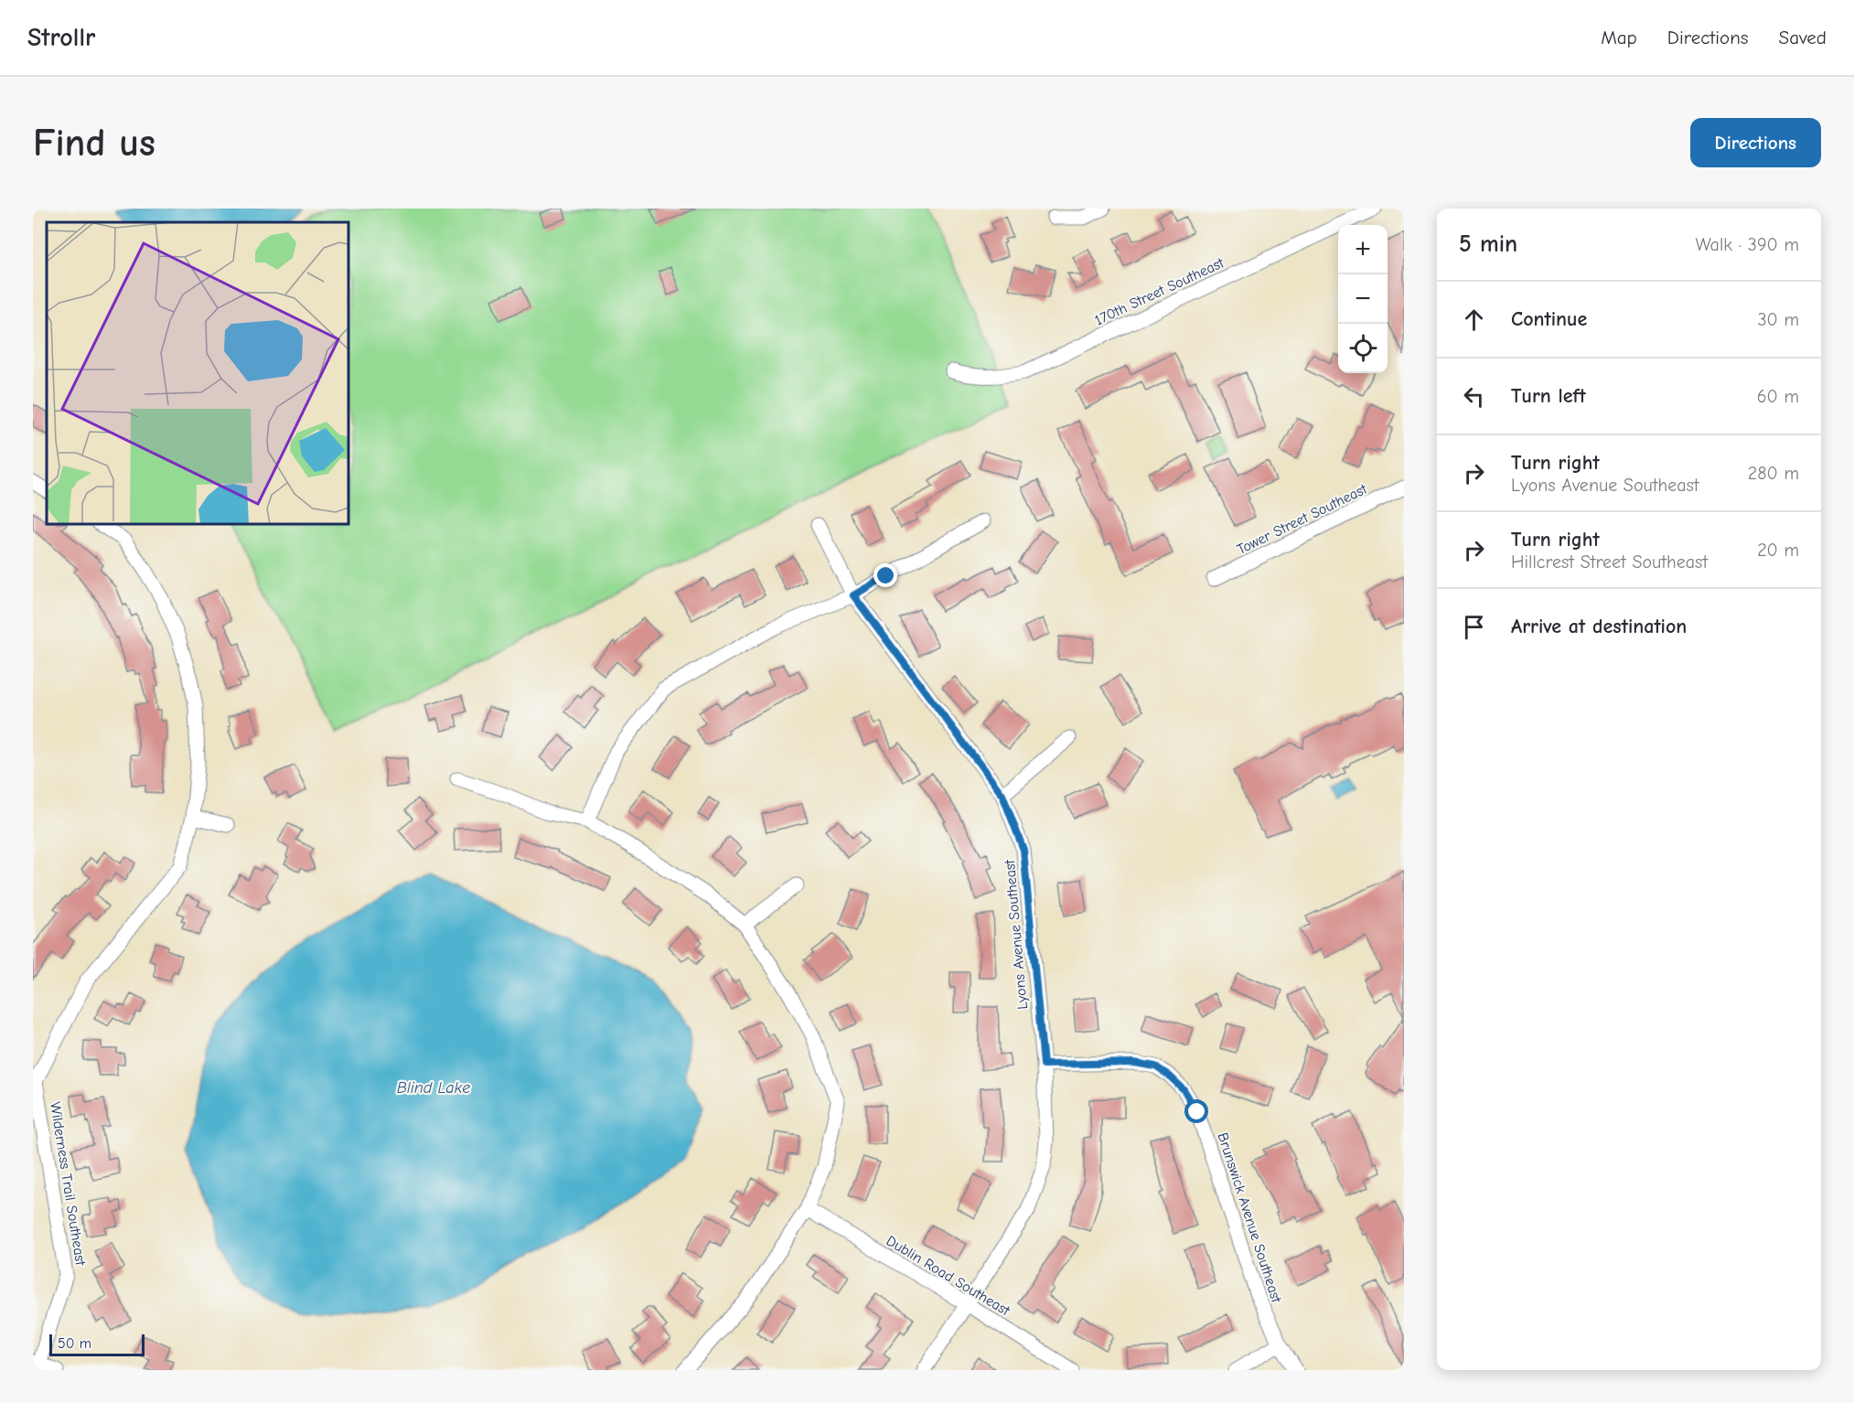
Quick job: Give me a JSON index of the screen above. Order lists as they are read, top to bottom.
{
  "streets": {
    "street": [
      "170th Street Southeast",
      "Tower Street Southeast",
      "Lyons Avenue Southeast",
      "Wilderness Trail Southeast",
      "Brunswick Avenue Southeast",
      "Dublin Road Southeast"
    ]
  },
  "crossings": [
    ["Lyons Avenue Southeast", "Brunswick Avenue Southeast"],
    ["Lyons Avenue Southeast", "Dublin Road Southeast"]
  ],
  "water": ["Blind Lake"],
  "scale_bar": "50 m",
  "page": {
    "header": "Strollr",
    "nav": ["Map", "Directions", "Saved"],
    "buttons": "Directions",
    "title": "Find us",
    "heading": ["5 min", "Walk · 390 m"],
    "map_buttons": ["+", "−"],
    "list": [
      ["Continue", "30 m"],
      ["Turn left", "60 m"],
      ["Turn right", "Lyons Avenue Southeast", "280 m"],
      ["Turn right", "Hillcrest Street Southeast", "20 m"],
      "Arrive at destination"
    ],
    "scale": "50 m"
  }
}
